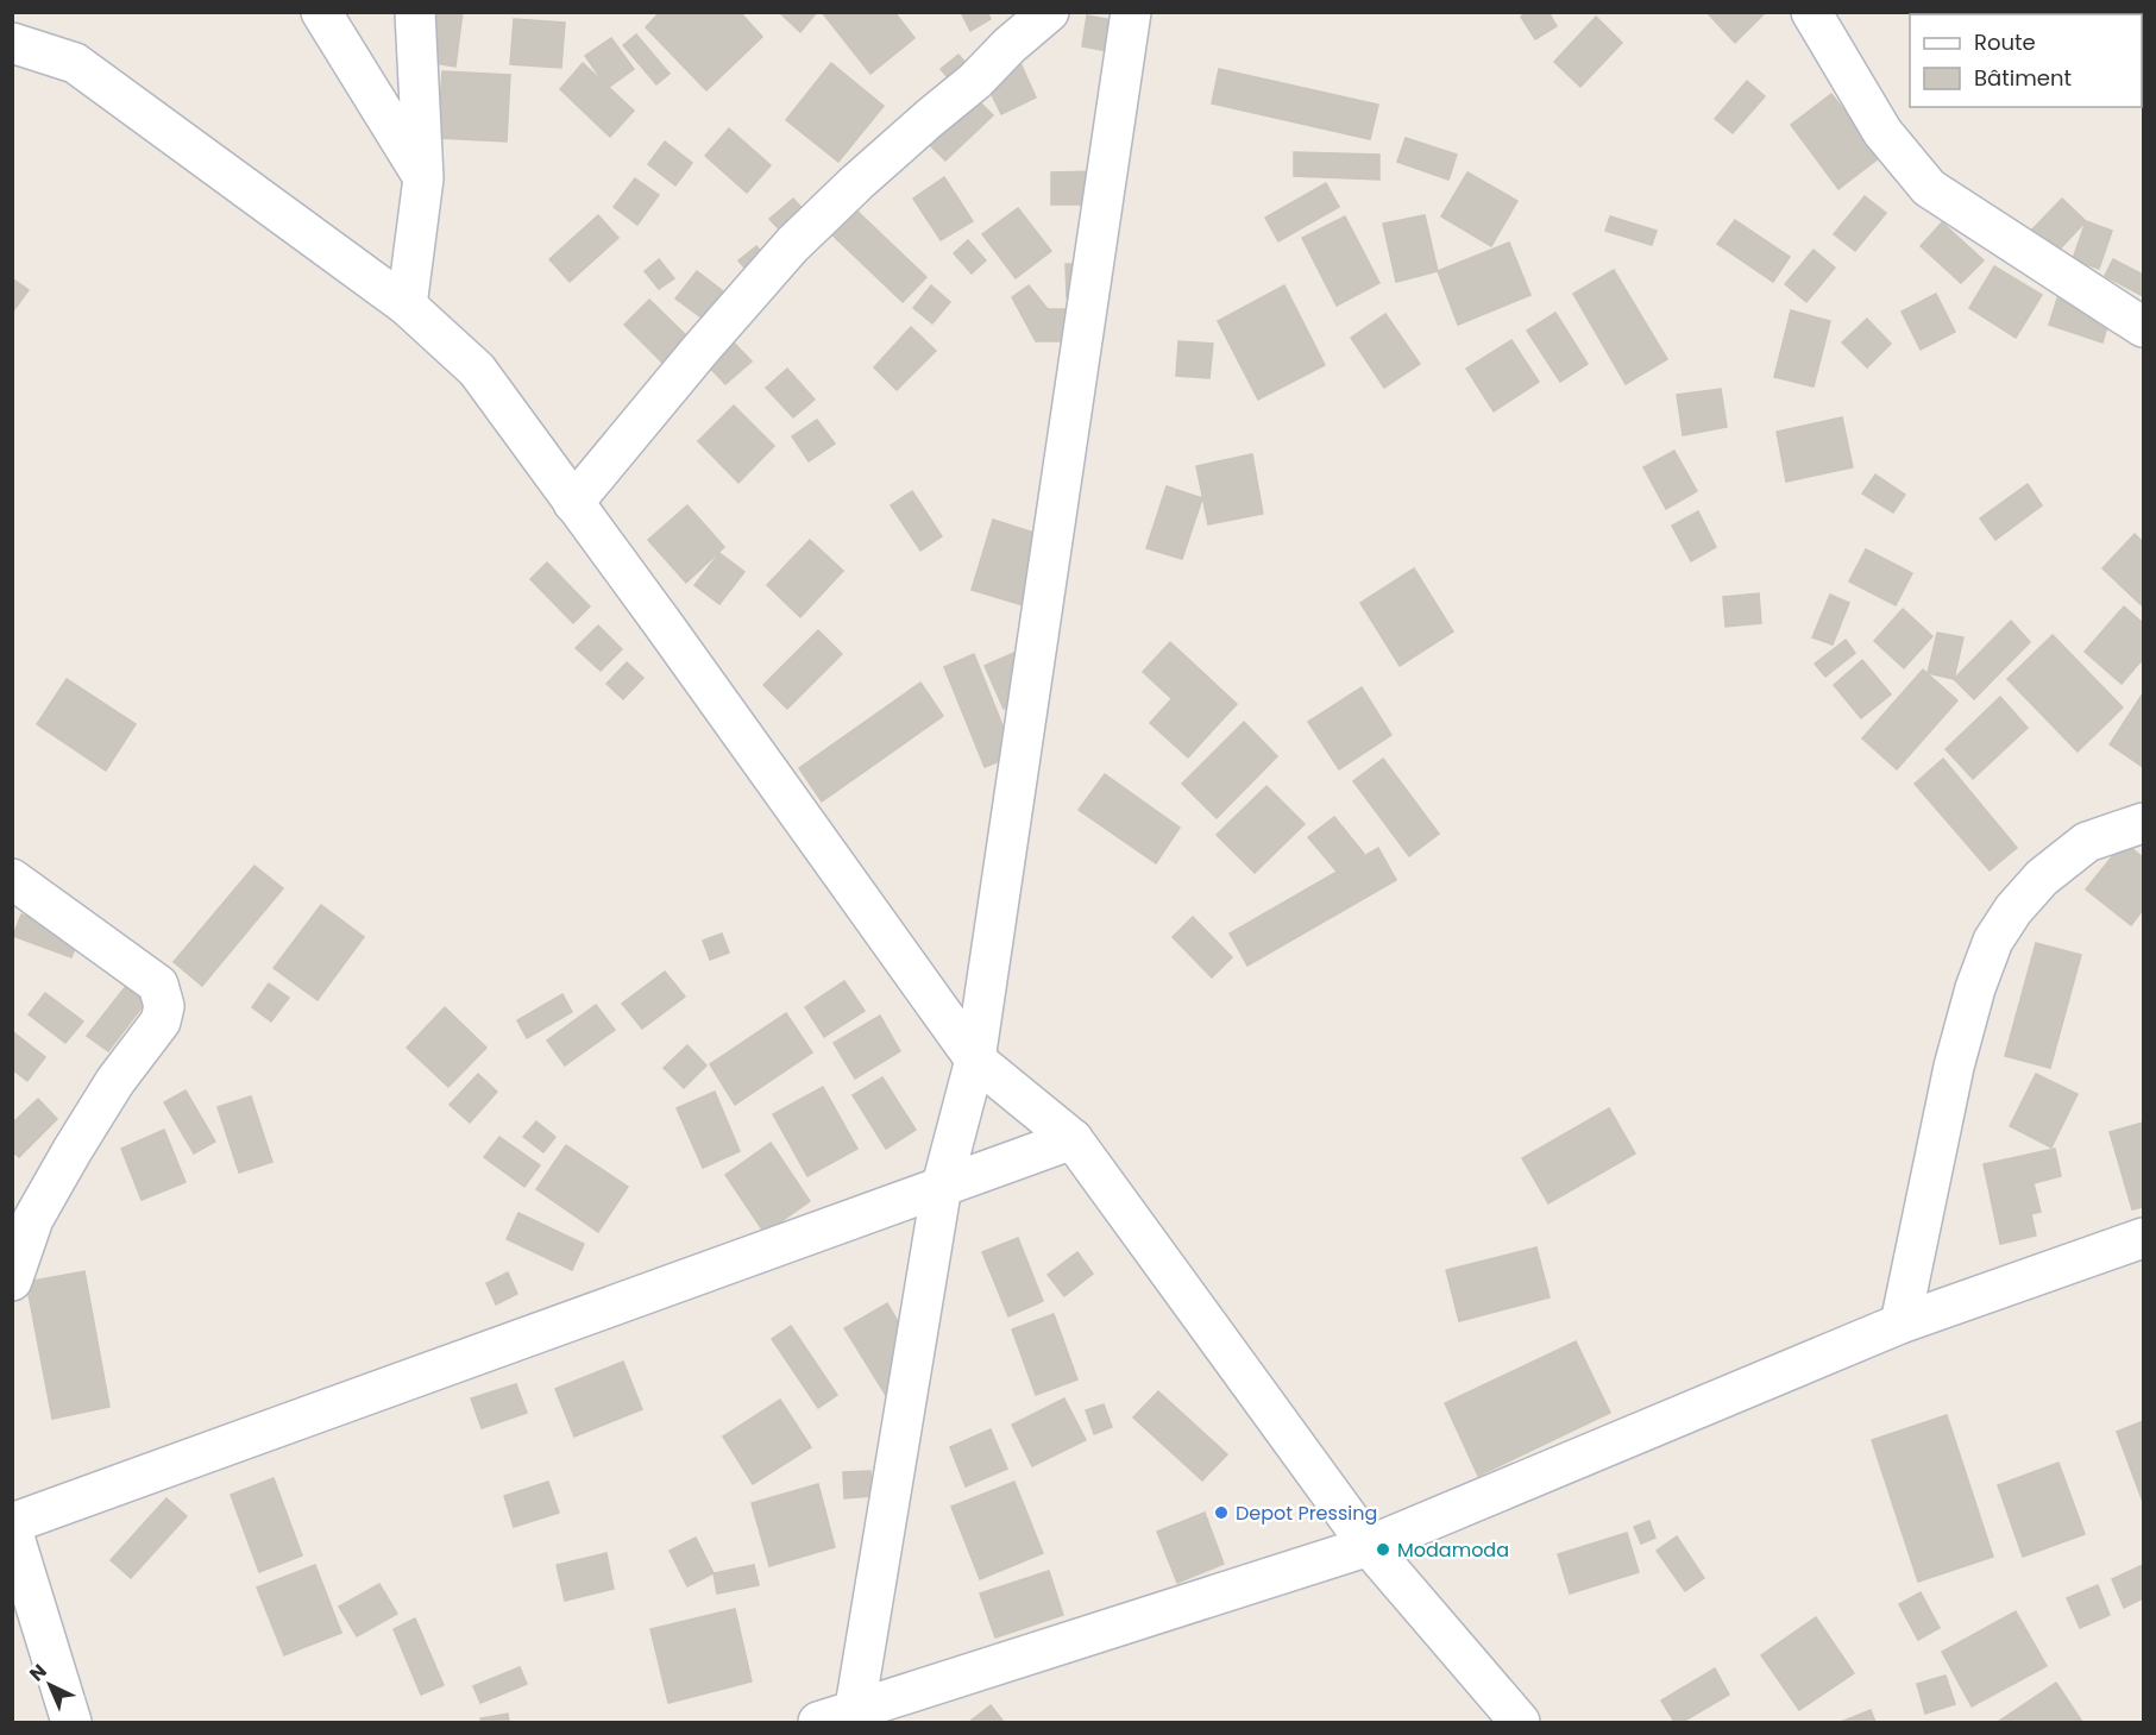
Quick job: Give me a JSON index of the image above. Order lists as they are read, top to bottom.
{
  "places": ["Depot Pressing", "Modamoda"],
  "legend": ["Route", "Bâtiment"],
  "north": "top left"
}
